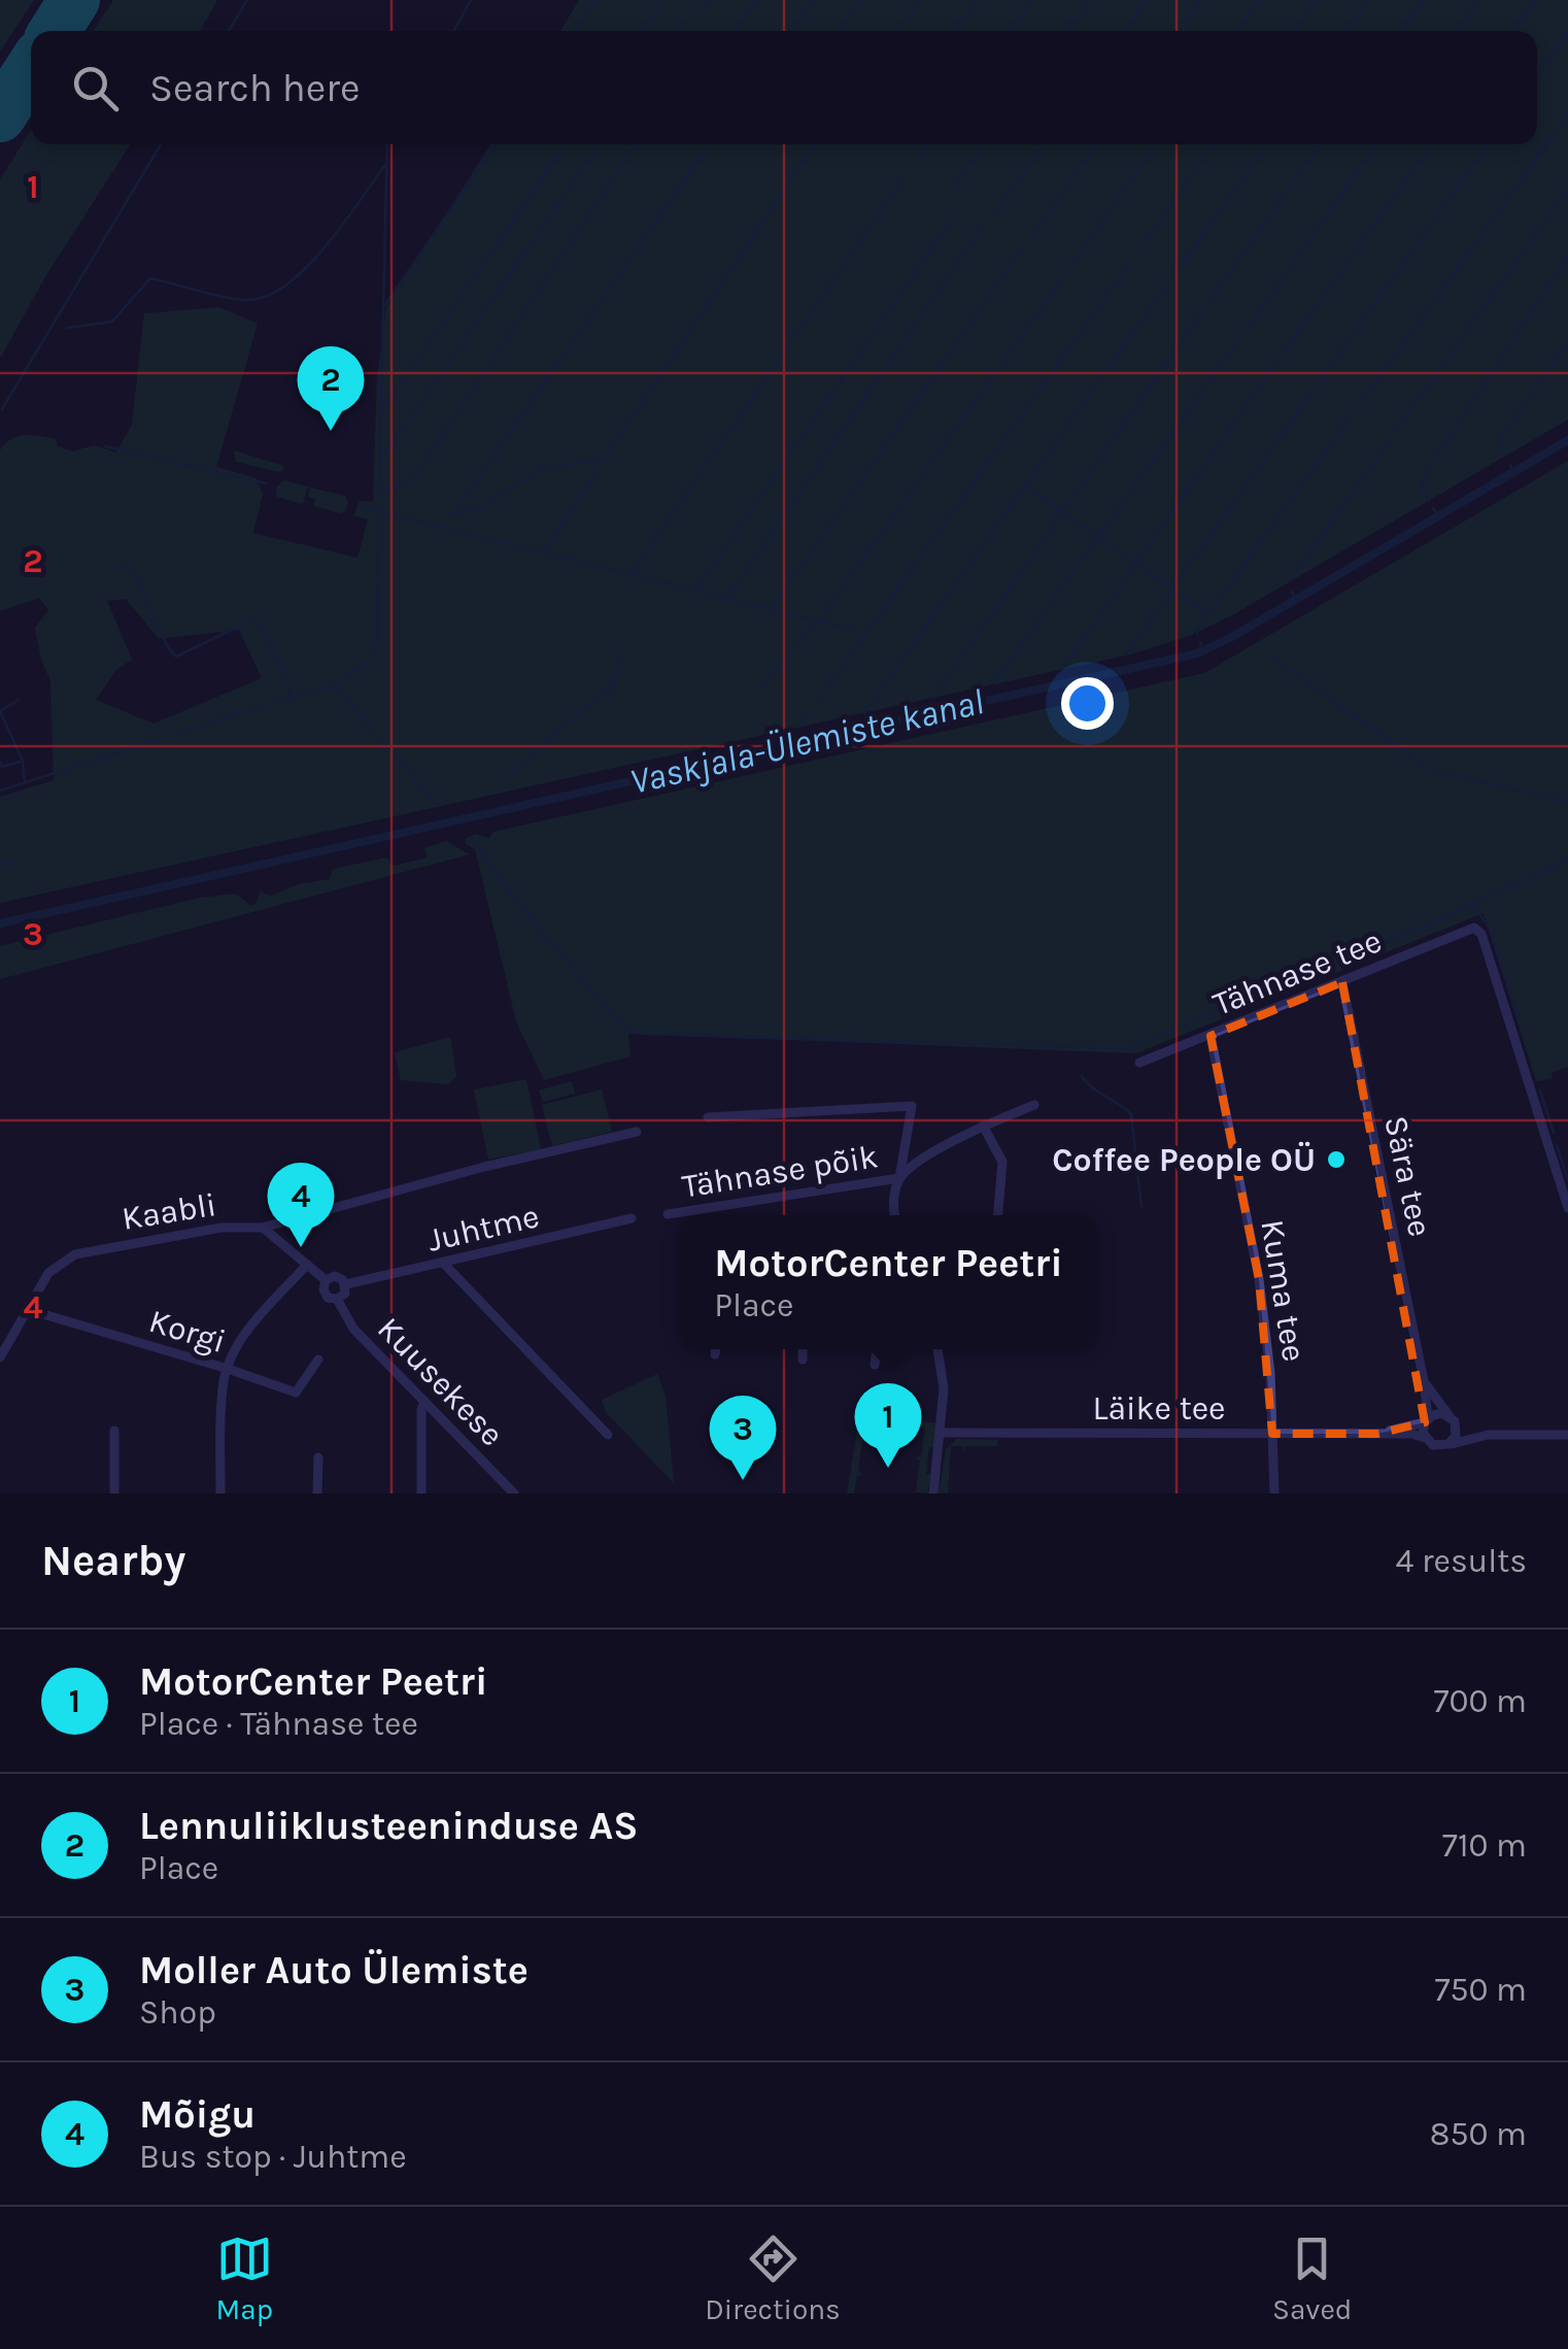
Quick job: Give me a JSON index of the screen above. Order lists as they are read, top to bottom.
{
  "streets": {
    "street": [
      "Tähnase tee",
      "Tähnase põik",
      "Sära tee",
      "Kaabli",
      "Juhtme",
      "Kuma tee",
      "Korgi",
      "Kuusekese",
      "Läike tee"
    ]
  },
  "crossings": [
    ["Tähnase tee", "Sära tee"],
    ["Tähnase tee", "Kuma tee"],
    ["Sära tee", "Läike tee"],
    ["Kaabli", "Juhtme"],
    ["Kaabli", "Korgi"],
    ["Juhtme", "Kuusekese"],
    ["Kuma tee", "Läike tee"]
  ],
  "water": ["Vaskjala-Ülemiste kanal"],
  "places": ["Coffee People OÜ"],
  "page": {
    "search": "Search here",
    "pins": [
      "2",
      "4",
      "1",
      "3"
    ],
    "popup": ["MotorCenter Peetri", "Place"],
    "heading": ["Nearby", "4 results"],
    "list": [
      {
        "mark": "1",
        "name": "MotorCenter Peetri",
        "note": "Place · Tähnase tee",
        "value": "700 m"
      },
      {
        "mark": "2",
        "name": "Lennuliiklusteeninduse AS",
        "note": "Place",
        "value": "710 m"
      },
      {
        "mark": "3",
        "name": "Moller Auto Ülemiste",
        "note": "Shop",
        "value": "750 m"
      },
      {
        "mark": "4",
        "name": "Mõigu",
        "note": "Bus stop · Juhtme",
        "value": "850 m"
      }
    ],
    "nav": ["Map", "Directions", "Saved"]
  },
  "grid": {
    "rows": [
      "1",
      "2",
      "3",
      "4"
    ]
  }
}
